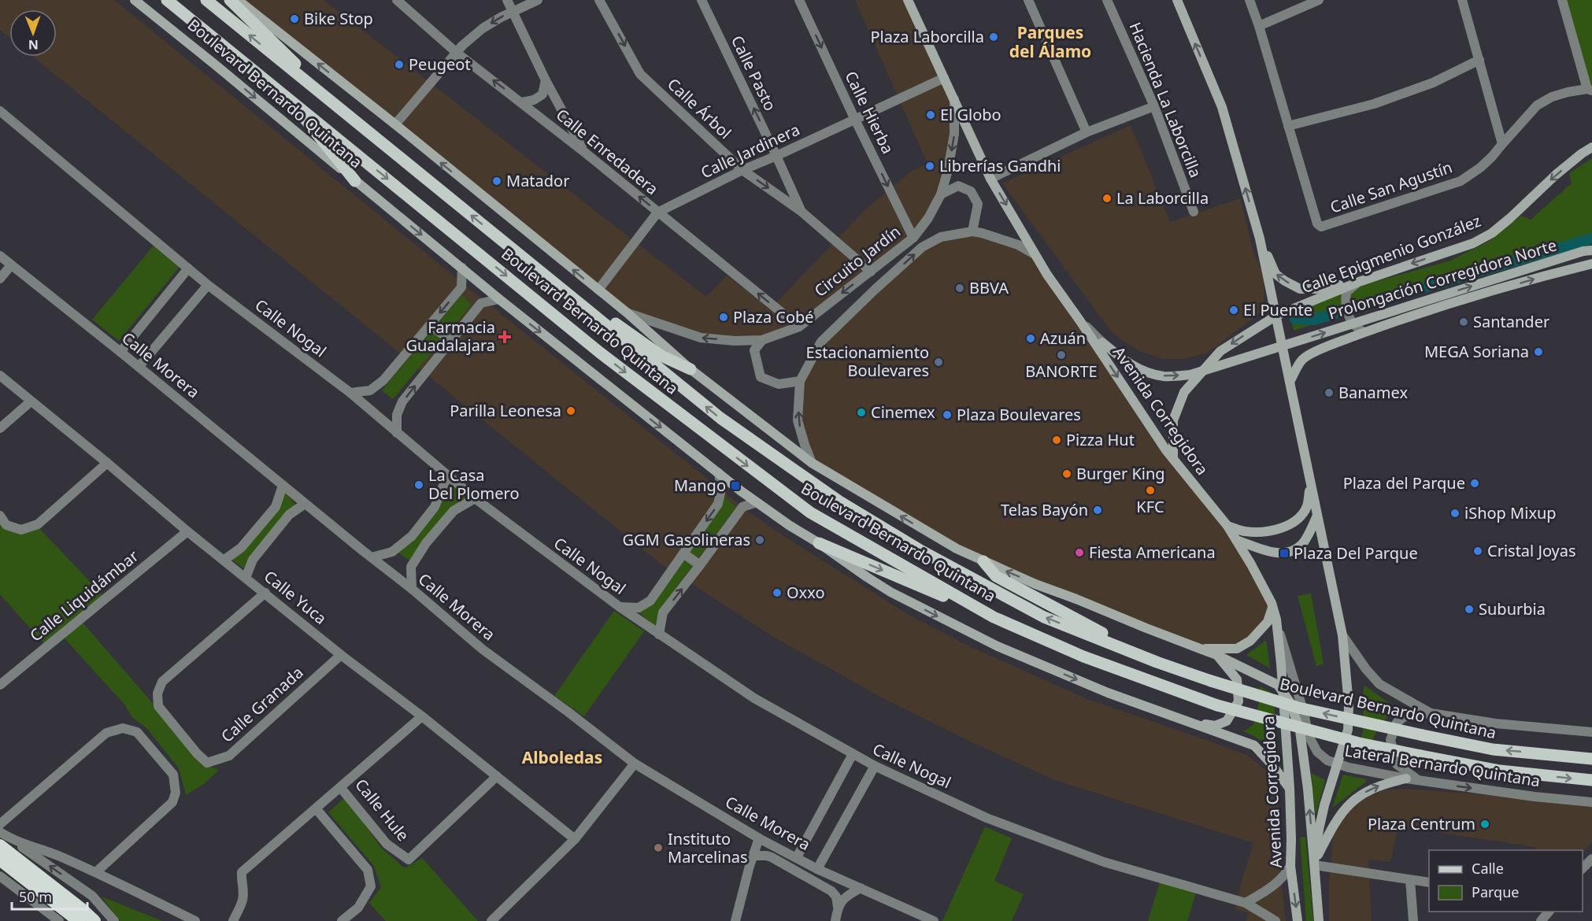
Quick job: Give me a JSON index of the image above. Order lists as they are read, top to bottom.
{
  "streets": {
    "main road": [
      "Boulevard Bernardo Quintana",
      "Calle Epigmenio González",
      "Prolongación Corregidora Norte",
      "Avenida Corregidora"
    ],
    "street": [
      "Calle Pasto",
      "Hacienda La Laborcilla",
      "Calle Árbol",
      "Calle Hierba",
      "Calle Jardinera",
      "Calle Enredadera",
      "Calle San Agustín",
      "Circuito Jardín",
      "Calle Nogal",
      "Calle Morera",
      "Calle Liquidámbar",
      "Calle Yuca",
      "Calle Granada",
      "Lateral Bernardo Quintana",
      "Calle Hule"
    ]
  },
  "crossings": [
    ["Calle Pasto", "Calle Árbol"],
    ["Calle Pasto", "Calle Jardinera"],
    ["Boulevard Bernardo Quintana", "Calle Jardinera"],
    ["Boulevard Bernardo Quintana", "Circuito Jardín"],
    ["Boulevard Bernardo Quintana", "Avenida Corregidora"],
    ["Calle Árbol", "Calle Jardinera"],
    ["Calle Árbol", "Circuito Jardín"],
    ["Calle Hierba", "Calle Jardinera"],
    ["Calle Hierba", "Circuito Jardín"],
    ["Calle Jardinera", "Calle Enredadera"],
    ["Calle Jardinera", "Avenida Corregidora"],
    ["Calle Enredadera", "Circuito Jardín"],
    ["Calle Epigmenio González", "Avenida Corregidora"],
    ["Circuito Jardín", "Avenida Corregidora"],
    ["Prolongación Corregidora Norte", "Avenida Corregidora"],
    ["Avenida Corregidora", "Lateral Bernardo Quintana"],
    ["Calle Liquidámbar", "Calle Yuca"],
    ["Calle Yuca", "Calle Granada"],
    ["Calle Yuca", "Calle Hule"]
  ],
  "one_way": [
    "Calle Pasto",
    "Calle Árbol",
    "Calle Hierba",
    "Calle Enredadera"
  ],
  "districts": ["Parques del Álamo", "Alboledas"],
  "places": {
    "other": [
      "Bike Stop",
      "Plaza Laborcilla",
      "Peugeot",
      "El Globo",
      "Librerías Gandhi",
      "Matador",
      "La Laborcilla",
      "BBVA",
      "El Puente",
      "Plaza Cobé",
      "Santander",
      "Azuán",
      "MEGA Soriana",
      "BANORTE",
      "Estacionamiento Boulevares",
      "Banamex",
      "Parilla Leonesa",
      "Cinemex",
      "Plaza Boulevares",
      "Pizza Hut",
      "Burger King",
      "Plaza del Parque",
      "La Casa Del Plomero",
      "KFC",
      "Telas Bayón",
      "iShop Mixup",
      "GGM Gasolineras",
      "Cristal Joyas",
      "Fiesta Americana",
      "Oxxo",
      "Suburbia",
      "Plaza Centrum",
      "Instituto Marcelinas"
    ],
    "health": ["Farmacia Guadalajara"],
    "transit": ["Mango", "Plaza Del Parque"]
  },
  "legend": ["Calle", "Parque"],
  "scale_bar": "50 m",
  "north": "bottom"
}
